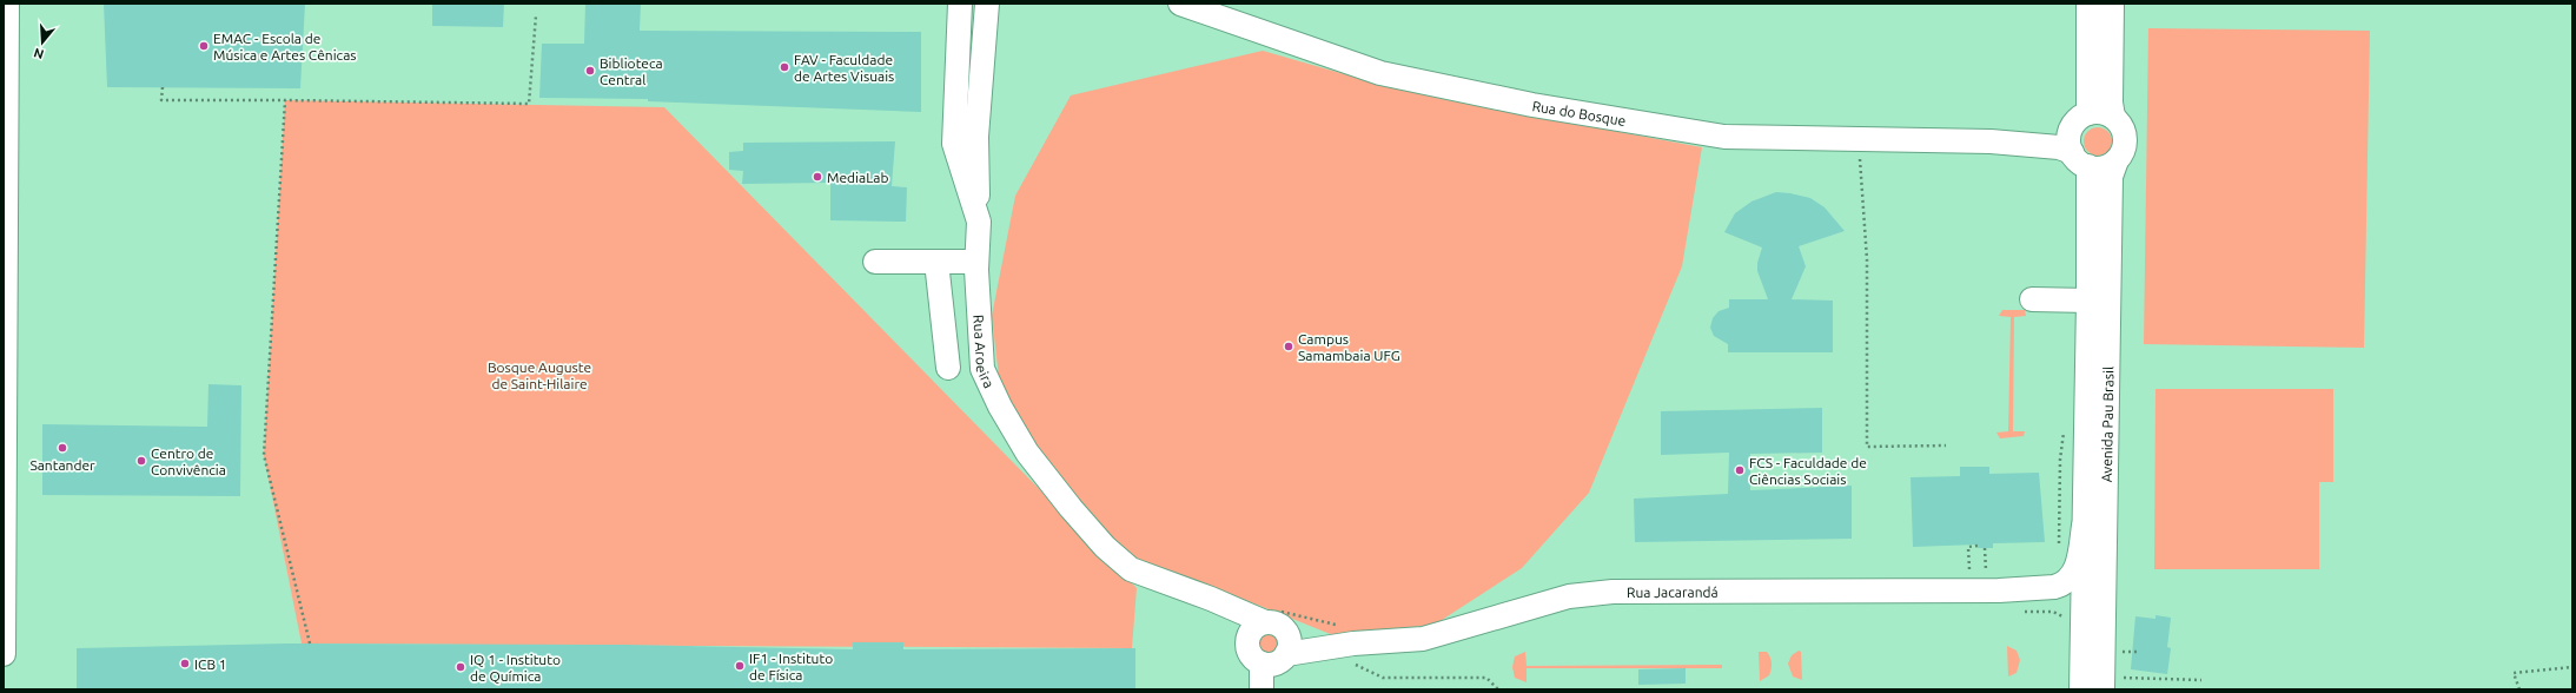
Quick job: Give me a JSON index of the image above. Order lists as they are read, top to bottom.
{
  "streets": {
    "street": [
      "Rua do Bosque",
      "Rua Aroeira",
      "Avenida Pau Brasil",
      "Rua Jacarandá"
    ]
  },
  "crossings": [
    ["Rua do Bosque", "Avenida Pau Brasil"],
    ["Rua Aroeira", "Rua Jacarandá"]
  ],
  "parks": ["Bosque Auguste de Saint-Hilaire"],
  "places": [
    "EMAC - Escola de Música e Artes Cênicas",
    "FAV - Faculdade de Artes Visuais",
    "Biblioteca Central",
    "MediaLab",
    "Campus Samambaia UFG",
    "Santander",
    "Centro de Convivência",
    "FCS - Faculdade de Ciências Sociais",
    "ICB 1",
    "IF1 - Instituto de Física",
    "IQ 1 - Instituto de Química"
  ],
  "north": "bottom"
}
